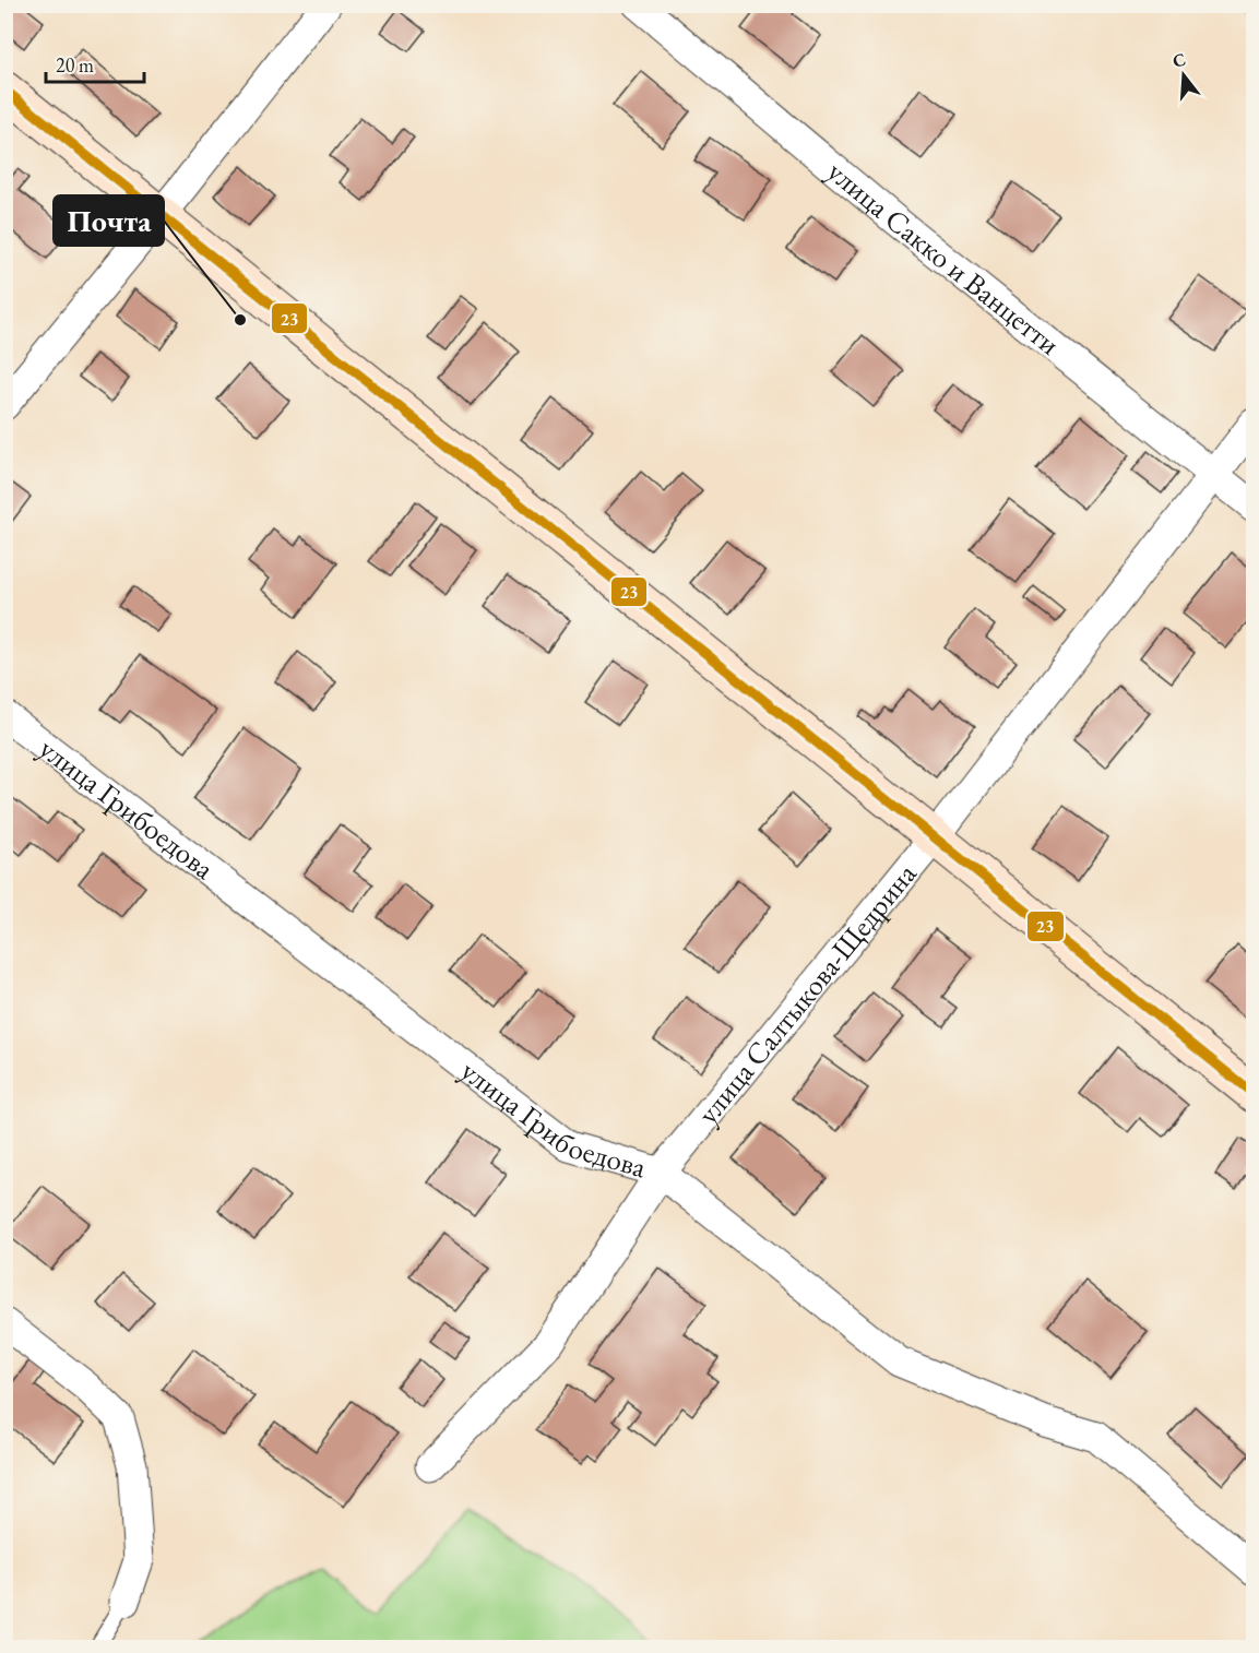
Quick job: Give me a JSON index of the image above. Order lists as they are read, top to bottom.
{
  "streets": {
    "street": ["улица Сакко и Ванцетти", "улица Грибоедова", "улица Салтыкова-Щедрина"]
  },
  "crossings": [
    ["улица Сакко и Ванцетти", "улица Салтыкова-Щедрина"],
    ["улица Грибоедова", "улица Салтыкова-Щедрина"]
  ],
  "places": ["Почта"],
  "lines": ["transit line 23"],
  "scale_bar": "20 m",
  "north": "top"
}
